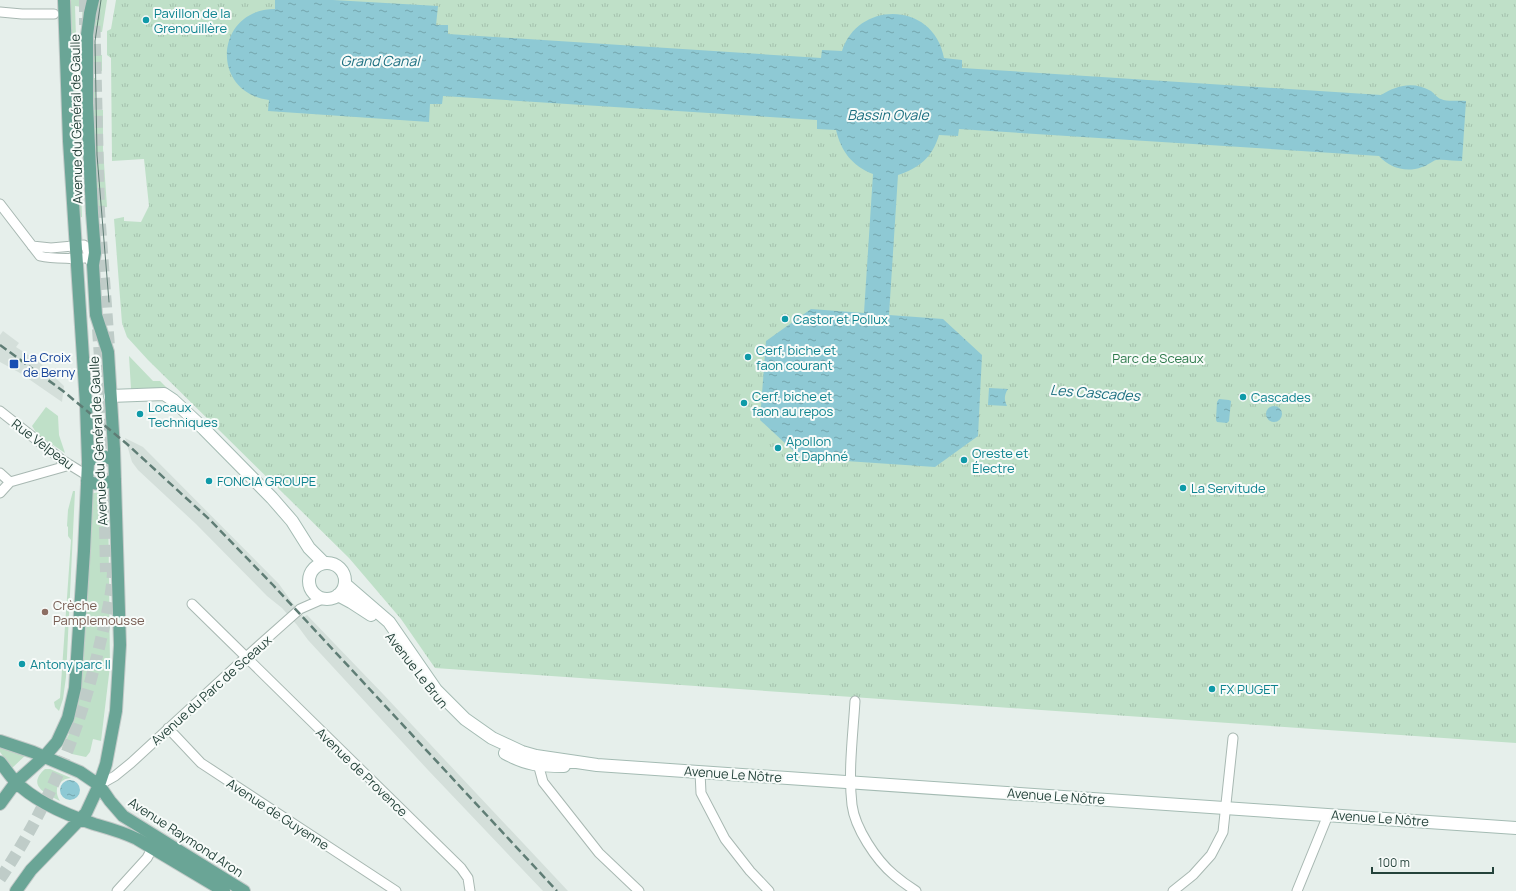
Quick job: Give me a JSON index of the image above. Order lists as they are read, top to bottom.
{
  "streets": {
    "main road": [
      "Avenue du Général de Gaulle",
      "Avenue Le Brun",
      "Avenue Le Nôtre",
      "Avenue Raymond Aron"
    ],
    "street": [
      "Rue Velpeau",
      "Avenue du Parc de Sceaux",
      "Avenue de Provence",
      "Avenue de Guyenne"
    ]
  },
  "crossings": [
    ["Avenue du Général de Gaulle", "Rue Velpeau"],
    ["Avenue du Général de Gaulle", "Avenue du Parc de Sceaux"],
    ["Avenue du Général de Gaulle", "Avenue Raymond Aron"],
    ["Avenue Le Brun", "Avenue du Parc de Sceaux"],
    ["Avenue Le Brun", "Avenue Le Nôtre"],
    ["Avenue du Parc de Sceaux", "Avenue de Provence"],
    ["Avenue du Parc de Sceaux", "Avenue de Guyenne"],
    ["Avenue du Parc de Sceaux", "Avenue Raymond Aron"]
  ],
  "water": ["Grand Canal", "Bassin Ovale", "Les Cascades"],
  "parks": ["Parc de Sceaux"],
  "places": {
    "other": [
      "Pavillon de la Grenouillère",
      "Castor et Pollux",
      "Cerf, biche et faon courant",
      "Cascades",
      "Cerf, biche et faon au repos",
      "Locaux Techniques",
      "Apollon et Daphné",
      "Oreste et Électre",
      "FONCIA GROUPE",
      "La Servitude",
      "Crèche Pamplemousse",
      "Antony parc II",
      "FX PUGET"
    ],
    "transit": ["La Croix de Berny"]
  },
  "scale_bar": "100 m"
}
